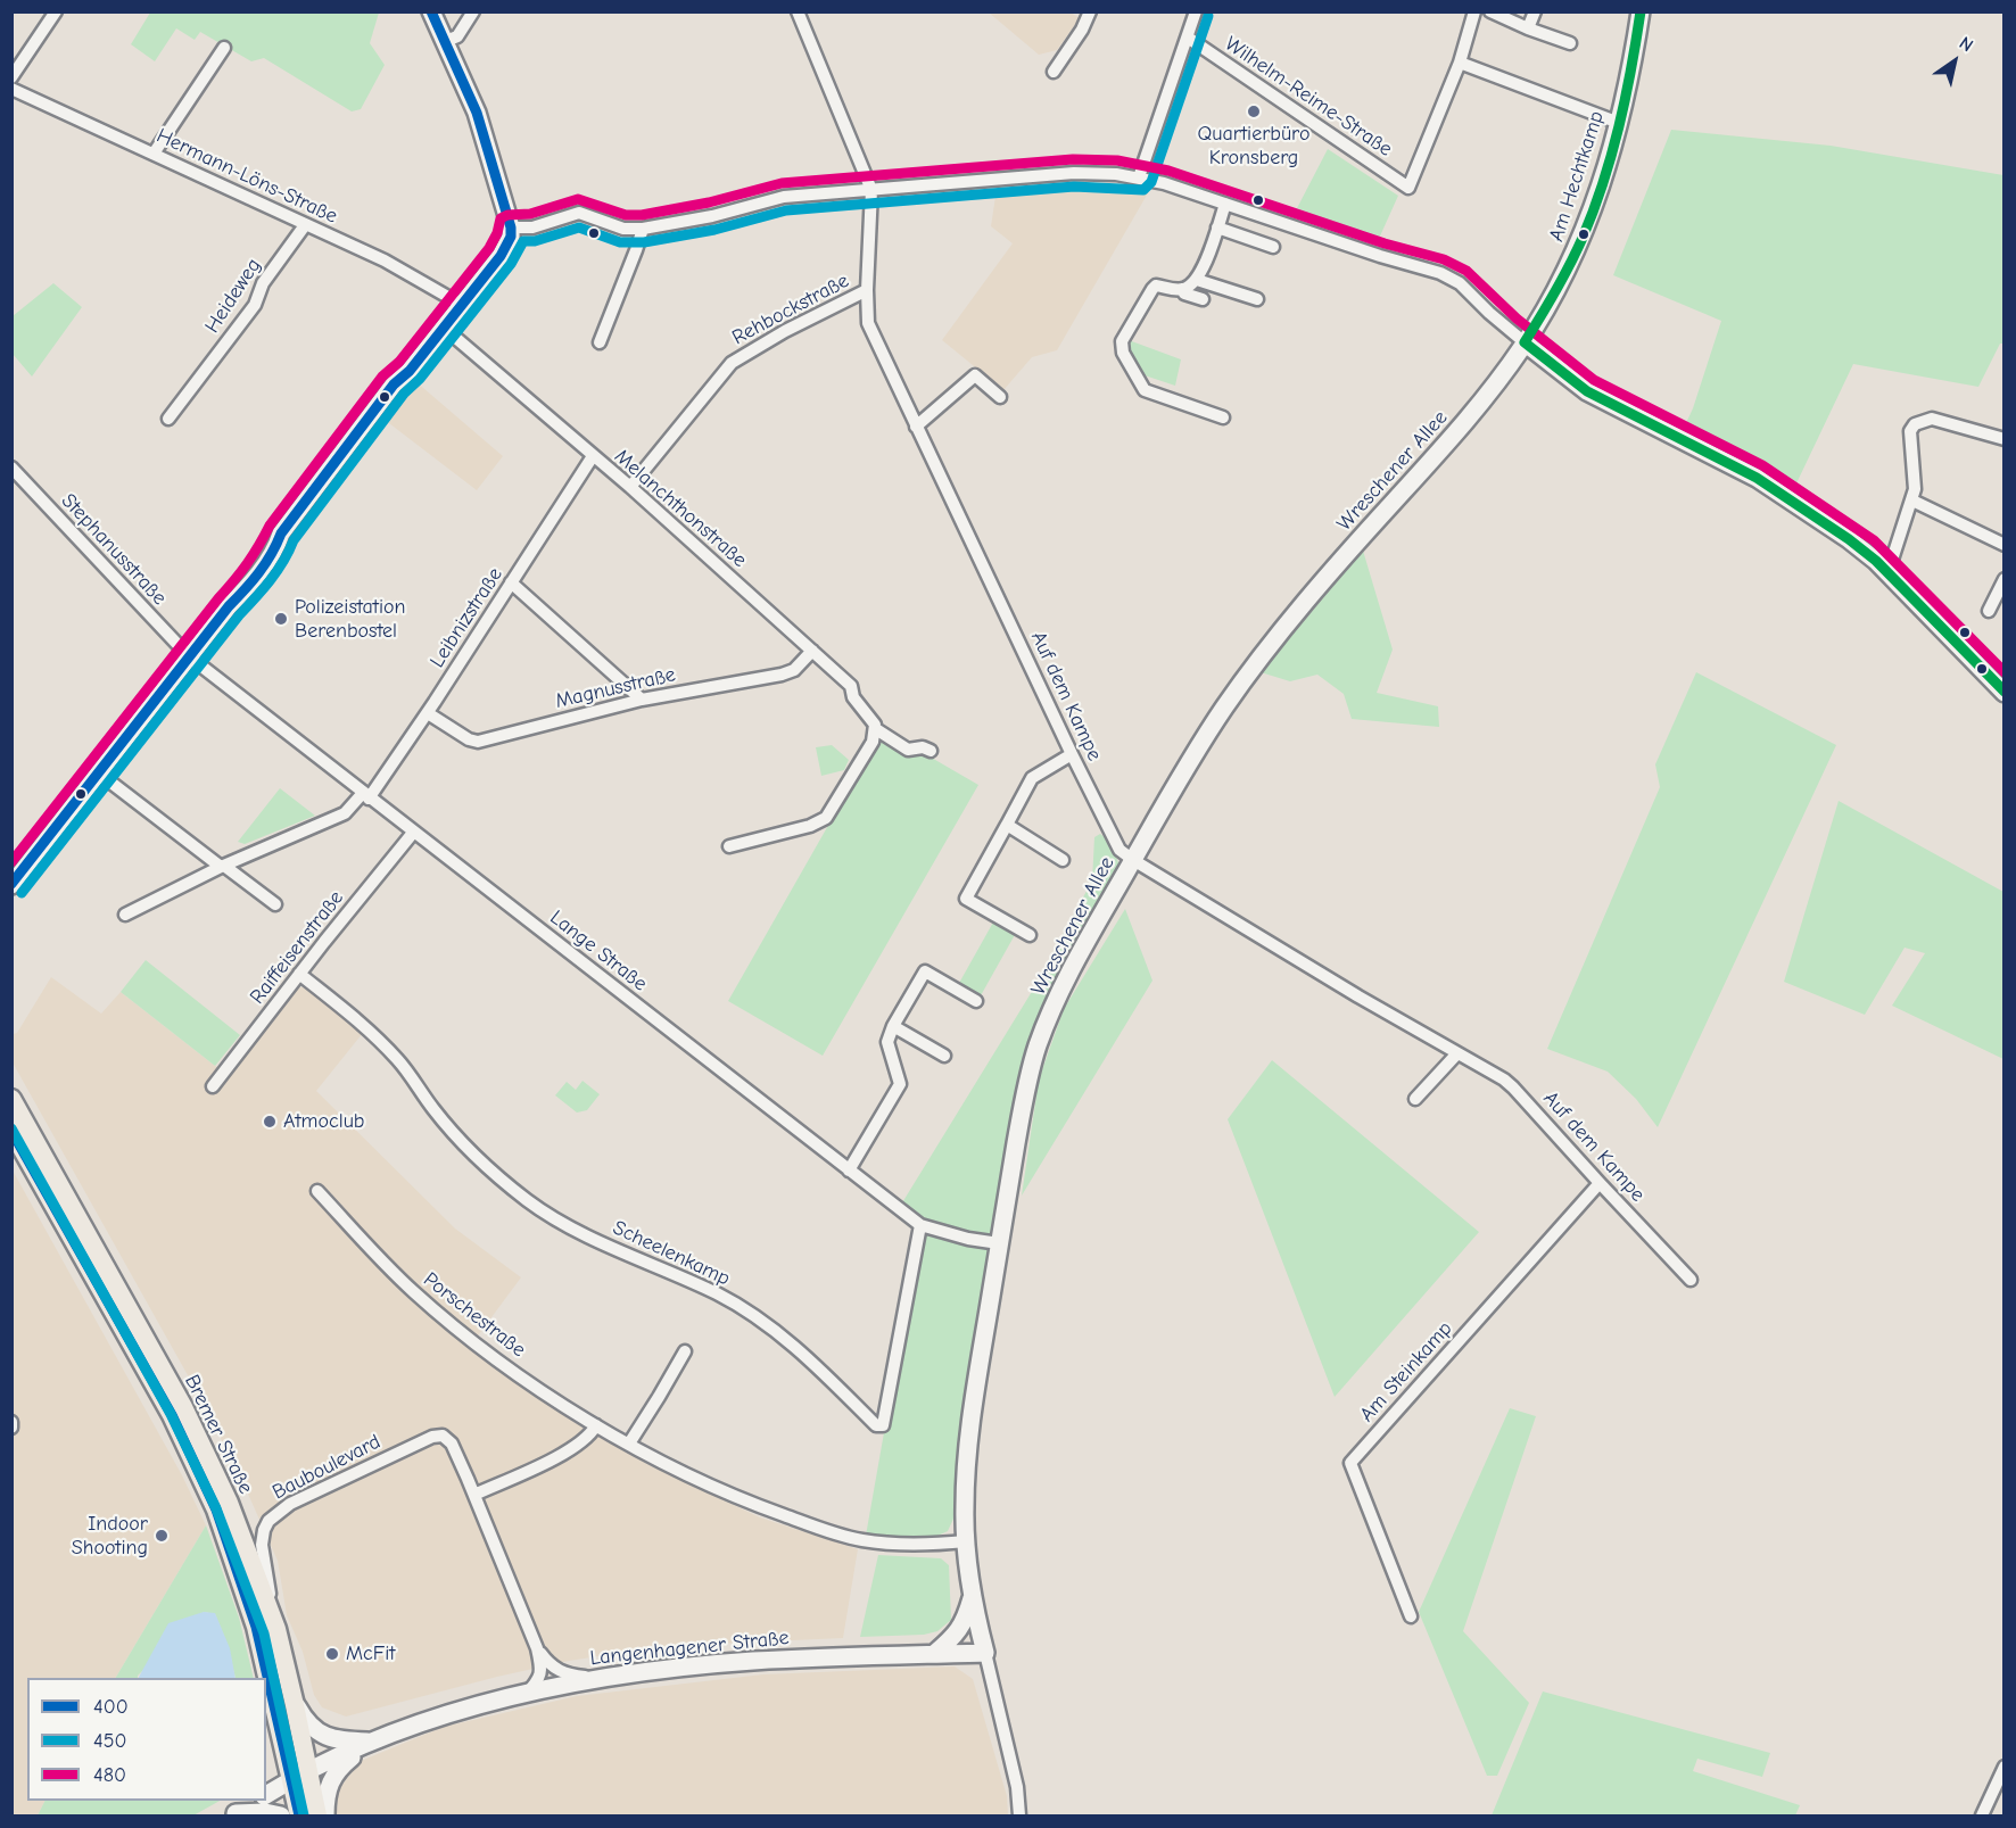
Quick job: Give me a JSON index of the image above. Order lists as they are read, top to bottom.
{
  "streets": {
    "main road": ["Bremer Straße"],
    "street": [
      "Wilhelm-Reime-Straße",
      "Hermann-Löns-Straße",
      "Am Hechtkamp",
      "Heideweg",
      "Rehbockstraße",
      "Wreschener Allee",
      "Melanchthonstraße",
      "Stephanusstraße",
      "Leibnizstraße",
      "Magnusstraße",
      "Auf dem Kampe",
      "Raiffeisenstraße",
      "Lange Straße",
      "Scheelenkamp",
      "Porschestraße",
      "Am Steinkamp",
      "Bauboulevard",
      "Langenhagener Straße"
    ]
  },
  "crossings": [
    ["Hermann-Löns-Straße", "Heideweg"],
    ["Am Hechtkamp", "Wreschener Allee"],
    ["Rehbockstraße", "Melanchthonstraße"],
    ["Rehbockstraße", "Auf dem Kampe"],
    ["Wreschener Allee", "Auf dem Kampe"],
    ["Wreschener Allee", "Lange Straße"],
    ["Wreschener Allee", "Porschestraße"],
    ["Wreschener Allee", "Langenhagener Straße"],
    ["Melanchthonstraße", "Leibnizstraße"],
    ["Melanchthonstraße", "Magnusstraße"],
    ["Stephanusstraße", "Lange Straße"],
    ["Leibnizstraße", "Magnusstraße"],
    ["Leibnizstraße", "Lange Straße"],
    ["Auf dem Kampe", "Am Steinkamp"],
    ["Raiffeisenstraße", "Lange Straße"],
    ["Raiffeisenstraße", "Scheelenkamp"],
    ["Lange Straße", "Scheelenkamp"],
    ["Bremer Straße", "Bauboulevard"],
    ["Bremer Straße", "Langenhagener Straße"],
    ["Bauboulevard", "Langenhagener Straße"]
  ],
  "places": [
    "Quartierbüro Kronsberg",
    "Polizeistation Berenbostel",
    "Atmoclub",
    "Indoor Shooting",
    "McFit"
  ],
  "lines": ["transit line 400", "transit line 450", "transit line 480"],
  "legend": ["400", "450", "480"],
  "north": "top right"
}
